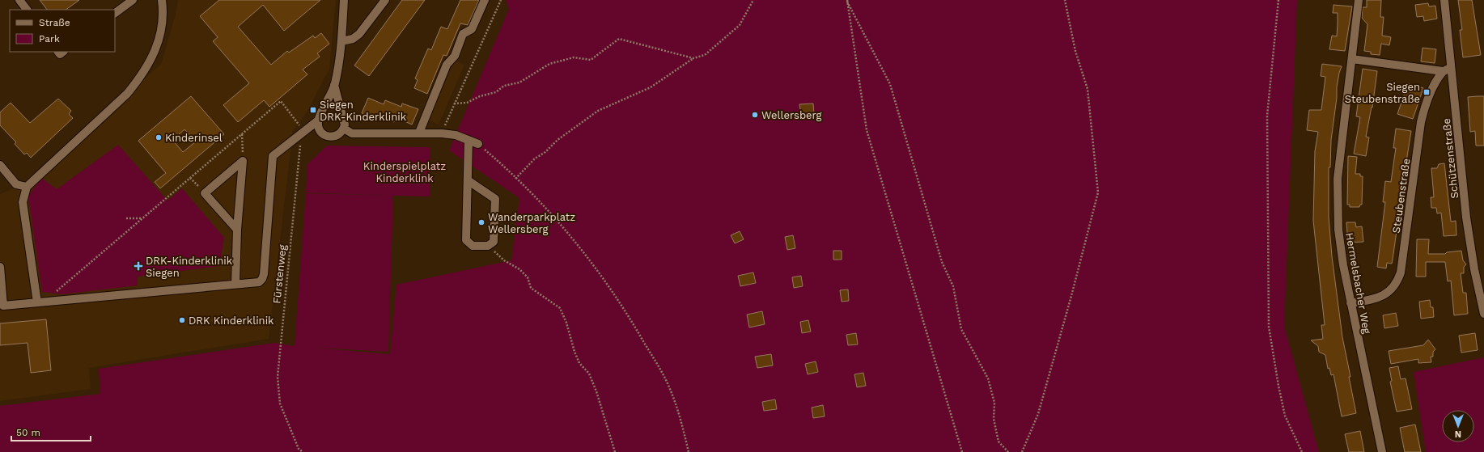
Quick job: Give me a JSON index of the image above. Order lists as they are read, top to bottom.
{
  "streets": {
    "street": ["Schützenstraße", "Steubenstraße", "Hermelsbacher Weg"],
    "path": ["Fürstenweg"]
  },
  "crossings": [
    ["Steubenstraße", "Hermelsbacher Weg"]
  ],
  "parks": ["Kinderspielplatz Kinderklink"],
  "places": {
    "transit": ["Siegen Steubenstraße", "Siegen DRK-Kinderklinik"],
    "other": [
      "Wellersberg",
      "Kinderinsel",
      "Wanderparkplatz Wellersberg",
      "DRK Kinderklinik"
    ],
    "health": ["DRK-Kinderklinik Siegen"]
  },
  "legend": ["Straße", "Park"],
  "scale_bar": "50 m",
  "north": "bottom"
}
